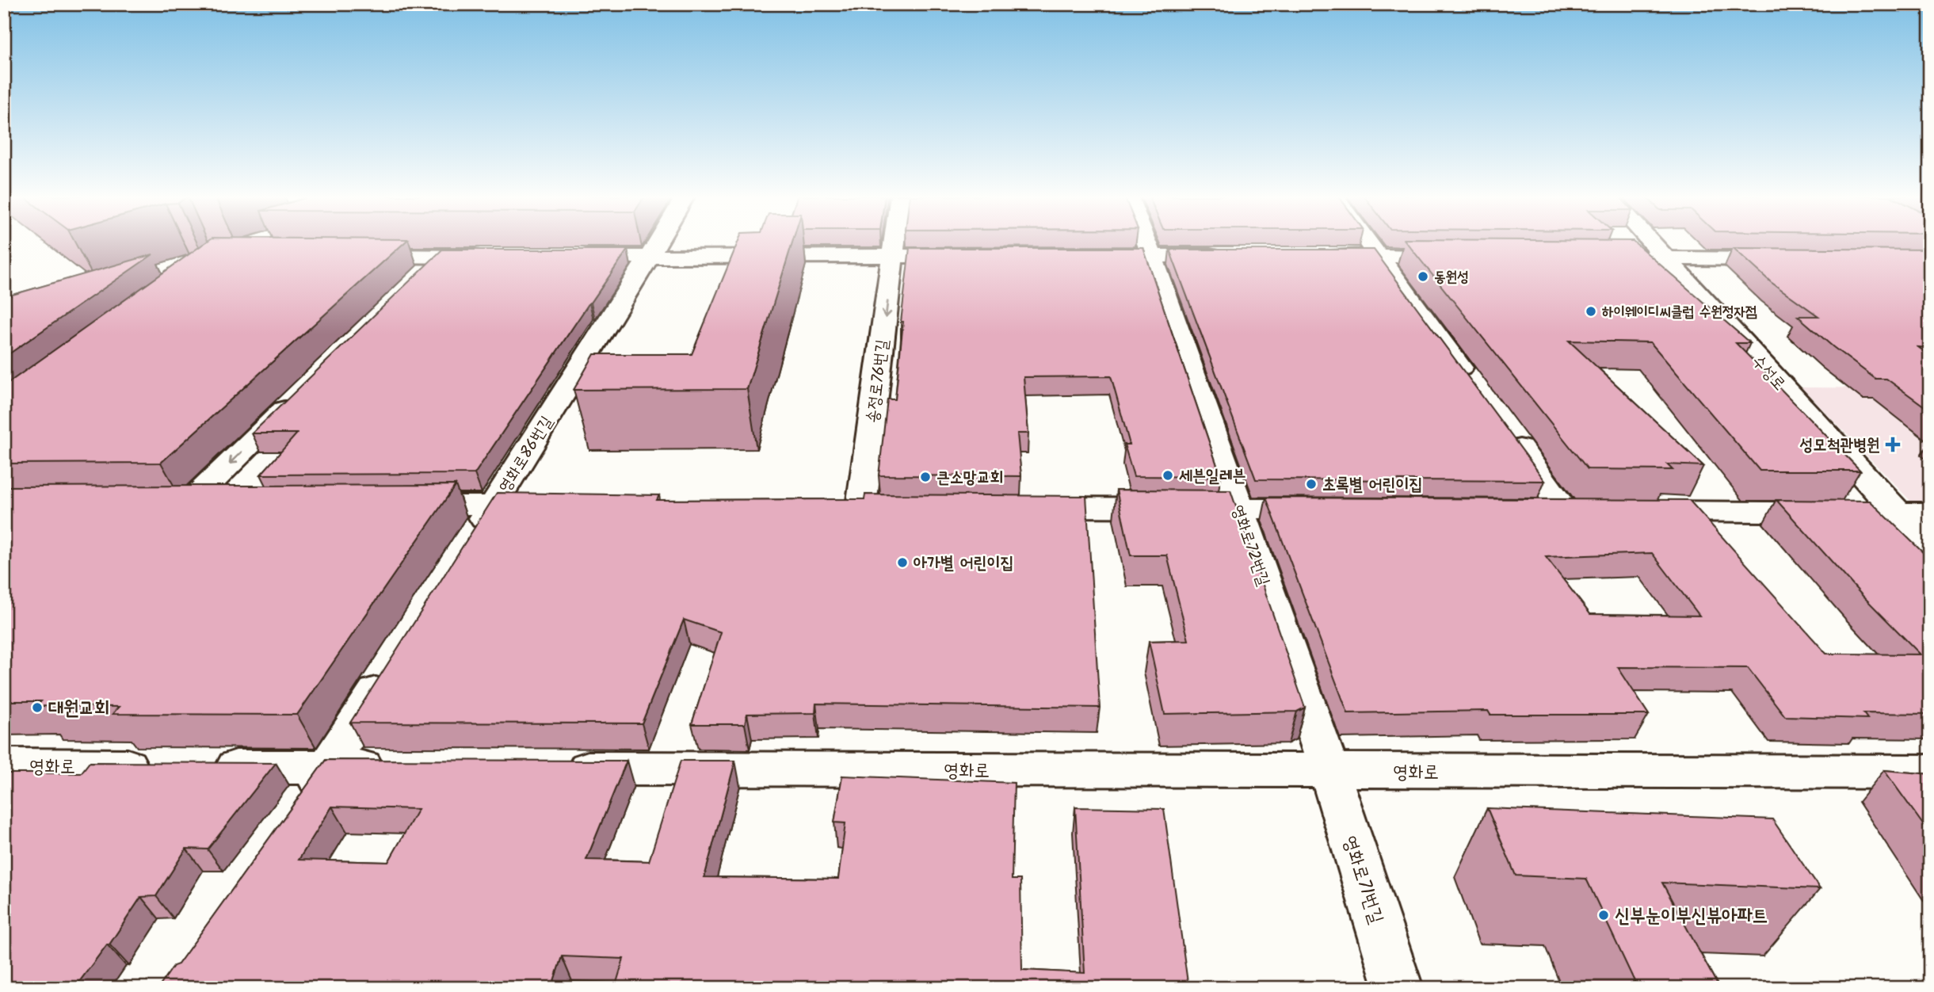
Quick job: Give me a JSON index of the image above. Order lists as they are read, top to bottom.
{
  "streets": {
    "street": [
      "수성로",
      "송정로76번길",
      "영화로86번길",
      "영화로72번길",
      "영화로",
      "영화로71번길"
    ]
  },
  "crossings": [
    ["영화로72번길", "영화로"],
    ["영화로72번길", "영화로71번길"],
    ["영화로", "영화로71번길"]
  ],
  "one_way": ["송정로76번길"],
  "places": {
    "other": [
      "동원성",
      "하이웨이디씨클럽 수원정자점",
      "세븐일레븐",
      "큰소망교회",
      "초록별 어린이집",
      "아가별 어린이집",
      "대원교회",
      "신부눈이부신뷰아파트"
    ],
    "health": ["성모척관병원"]
  }
}
